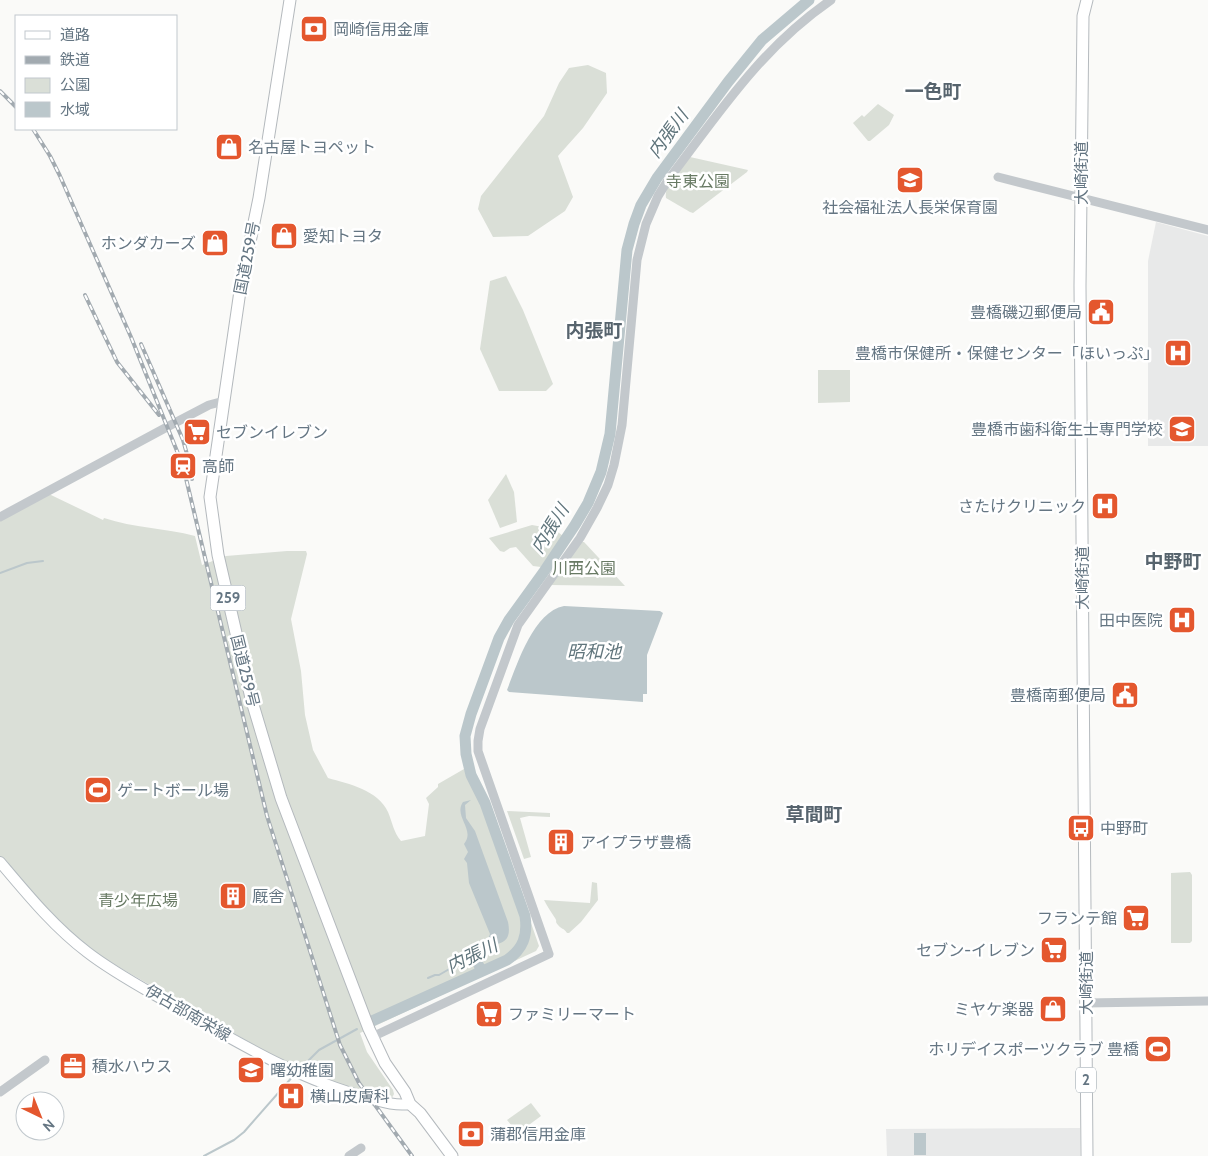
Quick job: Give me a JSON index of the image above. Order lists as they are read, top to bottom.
{
  "streets": {
    "main road": [
      "大崎街道",
      "国道259号",
      "259",
      "伊古部南栄線",
      "2"
    ]
  },
  "crossings": [
    ["国道259号", "伊古部南栄線"]
  ],
  "districts": [
    "一色町",
    "内張町",
    "中野町",
    "草間町"
  ],
  "water": ["内張川", "昭和池"],
  "parks": ["寺東公園", "川西公園", "青少年広場"],
  "places": {
    "bank": ["岡崎信用金庫", "蒲郡信用金庫"],
    "shop": [
      "名古屋トヨペット",
      "愛知トヨタ",
      "ホンダカーズ",
      "ミヤケ楽器"
    ],
    "school or university": ["社会福祉法人長栄保育園", "豊橋市歯科衛生士専門学校", "曙幼稚園"],
    "public building": ["豊橋磯辺郵便局", "豊橋南郵便局"],
    "hospital": [
      "豊橋市保健所・保健センター「ほいっぷ」",
      "さたけクリニック",
      "田中医院",
      "横山皮膚科"
    ],
    "supermarket": [
      "セブンイレブン",
      "フランテ館",
      "セブン-イレブン",
      "ファミリーマート"
    ],
    "station": ["高師"],
    "sports": ["ゲートボール場", "ホリデイスポーツクラブ 豊橋"],
    "bus stop": ["中野町"],
    "building": ["アイプラザ豊橋", "厩舎"],
    "office": ["積水ハウス"]
  },
  "legend": [
    "道路",
    "鉄道",
    "公園",
    "水域"
  ],
  "north": "bottom right"
}
